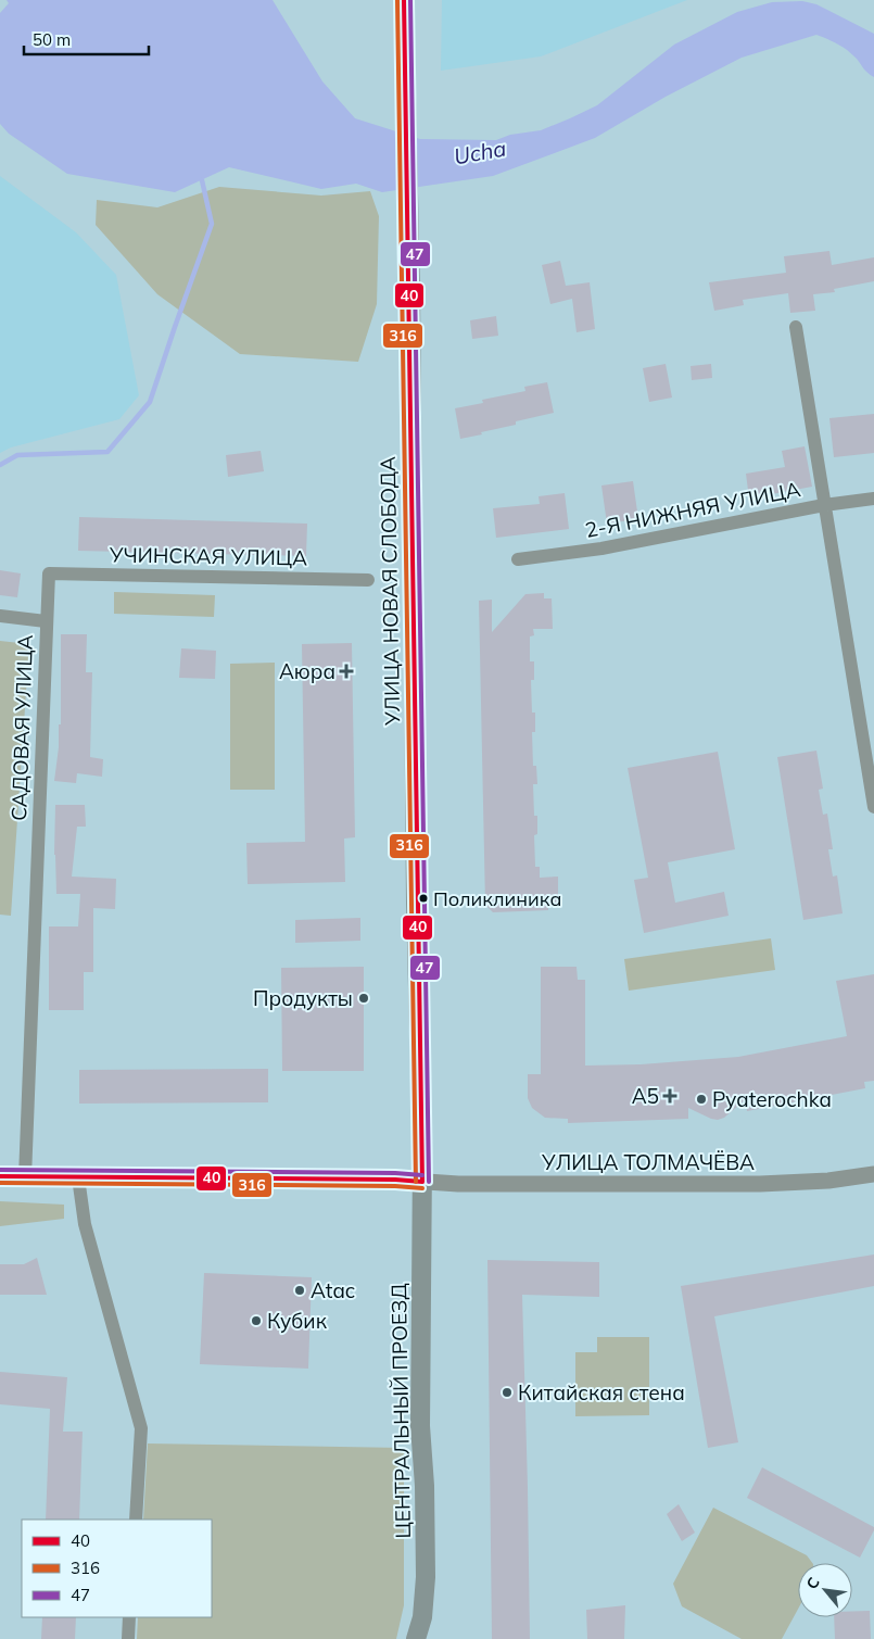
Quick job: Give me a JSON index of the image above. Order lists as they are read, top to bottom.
{
  "streets": {
    "main road": ["УЛИЦА НОВАЯ СЛОБОДА", "ЦЕНТРАЛЬНЫЙ ПРОЕЗД"],
    "street": [
      "2-Я НИЖНЯЯ УЛИЦА",
      "УЧИНСКАЯ УЛИЦА",
      "САДОВАЯ УЛИЦА",
      "УЛИЦА ТОЛМАЧЁВА"
    ]
  },
  "crossings": [
    ["УЧИНСКАЯ УЛИЦА", "САДОВАЯ УЛИЦА"],
    ["УЛИЦА НОВАЯ СЛОБОДА", "УЛИЦА ТОЛМАЧЁВА"],
    ["УЛИЦА НОВАЯ СЛОБОДА", "ЦЕНТРАЛЬНЫЙ ПРОЕЗД"],
    ["САДОВАЯ УЛИЦА", "УЛИЦА ТОЛМАЧЁВА"],
    ["УЛИЦА ТОЛМАЧЁВА", "ЦЕНТРАЛЬНЫЙ ПРОЕЗД"]
  ],
  "water": ["Ucha"],
  "places": {
    "health": ["Аюра", "А5"],
    "other": [
      "Поликлиника",
      "Продукты",
      "Pyaterochka",
      "Atac",
      "Кубик",
      "Китайская стена"
    ]
  },
  "lines": ["transit line 40", "transit line 316", "transit line 47"],
  "legend": ["40", "316", "47"],
  "scale_bar": "50 m",
  "north": "top left"
}
